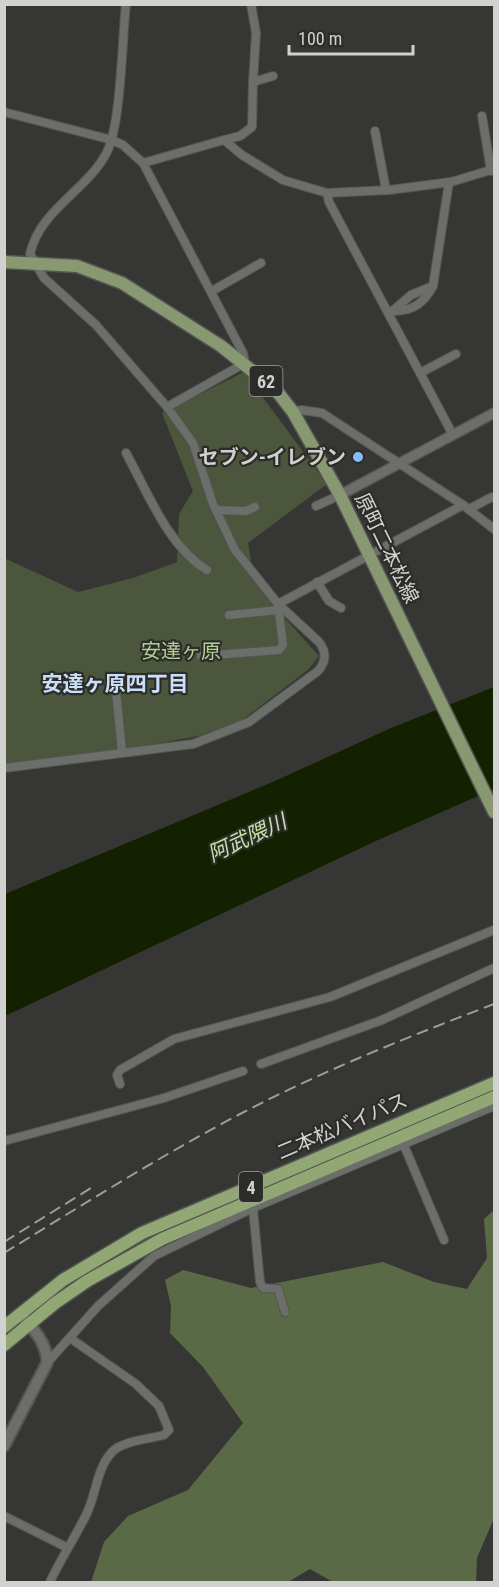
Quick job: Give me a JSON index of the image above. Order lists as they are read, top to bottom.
{
  "streets": {
    "highway": ["二本松バイパス", "4"],
    "main road": ["62", "原町二本松線"]
  },
  "crossings": [
    ["二本松バイパス", "4"]
  ],
  "districts": ["安達ヶ原四丁目"],
  "water": ["阿武隈川"],
  "parks": ["安達ヶ原"],
  "places": ["セブン-イレブン"],
  "scale_bar": "100 m"
}
